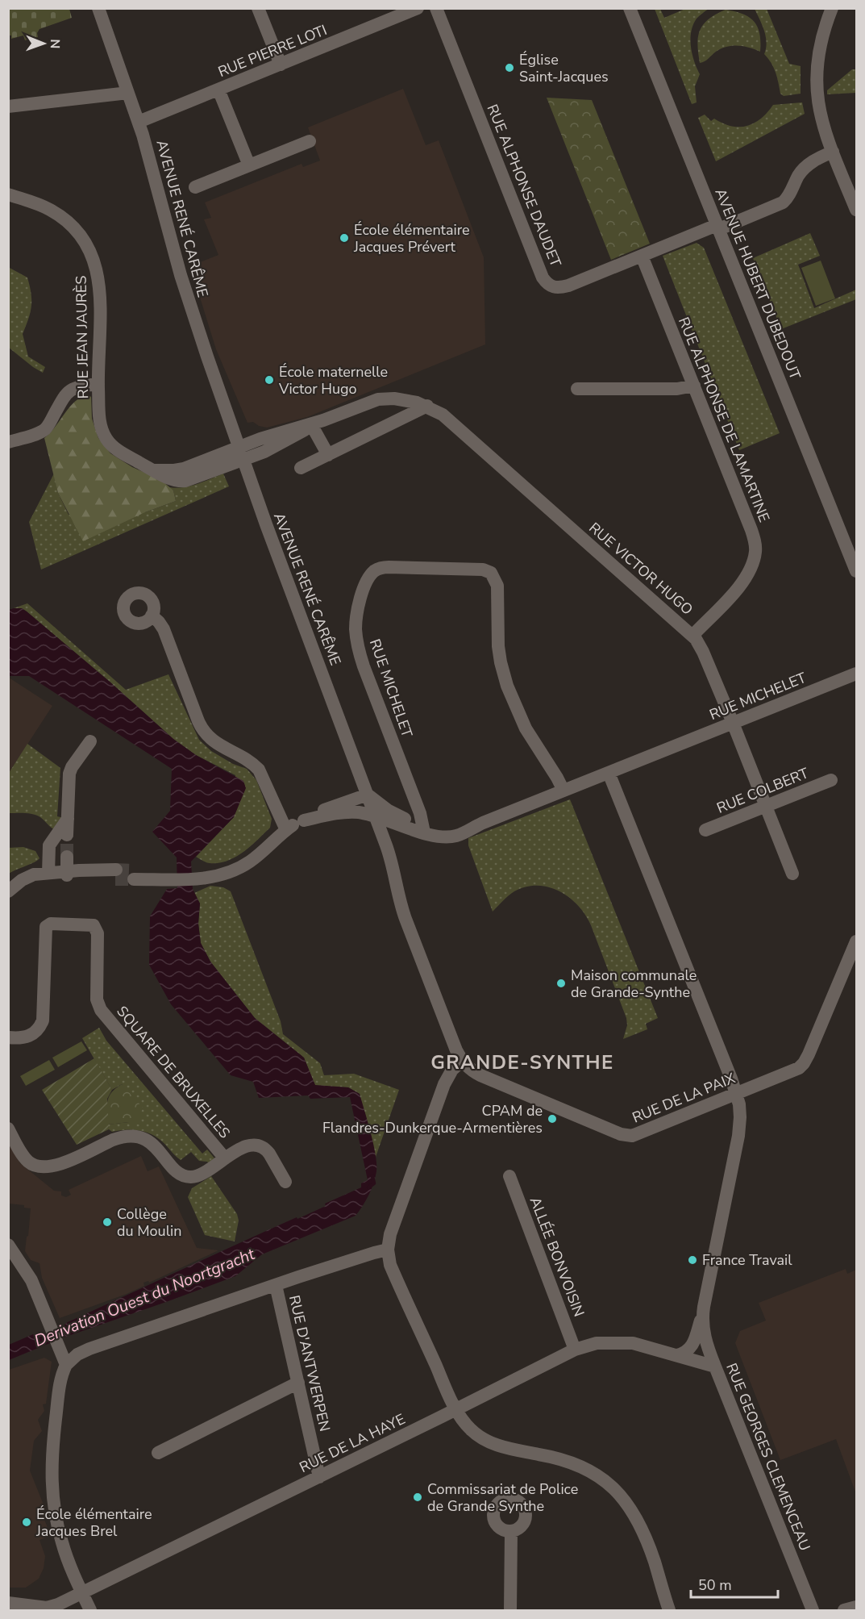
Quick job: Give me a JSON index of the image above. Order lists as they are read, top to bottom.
{
  "streets": {
    "street": [
      "RUE PIERRE LOTI",
      "RUE ALPHONSE DAUDET",
      "AVENUE RENÉ CARÊME",
      "AVENUE HUBERT DUBEDOUT",
      "RUE JEAN JAURÈS",
      "RUE ALPHONSE DE LAMARTINE",
      "RUE VICTOR HUGO",
      "RUE MICHELET",
      "RUE COLBERT",
      "SQUARE DE BRUXELLES",
      "RUE DE LA PAIX",
      "ALLÉE BONVOISIN",
      "RUE D'ANTWERPEN",
      "RUE DE LA HAYE",
      "RUE GEORGES CLEMENCEAU"
    ]
  },
  "crossings": [
    ["RUE PIERRE LOTI", "AVENUE RENÉ CARÊME"],
    ["RUE ALPHONSE DAUDET", "AVENUE HUBERT DUBEDOUT"],
    ["RUE ALPHONSE DAUDET", "RUE ALPHONSE DE LAMARTINE"],
    ["AVENUE RENÉ CARÊME", "RUE JEAN JAURÈS"],
    ["AVENUE RENÉ CARÊME", "RUE VICTOR HUGO"],
    ["AVENUE RENÉ CARÊME", "RUE MICHELET"],
    ["AVENUE RENÉ CARÊME", "RUE DE LA PAIX"],
    ["RUE JEAN JAURÈS", "RUE VICTOR HUGO"],
    ["RUE ALPHONSE DE LAMARTINE", "RUE VICTOR HUGO"],
    ["RUE VICTOR HUGO", "RUE MICHELET"],
    ["RUE VICTOR HUGO", "RUE COLBERT"],
    ["RUE MICHELET", "RUE GEORGES CLEMENCEAU"],
    ["RUE DE LA PAIX", "RUE GEORGES CLEMENCEAU"],
    ["ALLÉE BONVOISIN", "RUE DE LA HAYE"],
    ["RUE D'ANTWERPEN", "RUE DE LA HAYE"],
    ["RUE DE LA HAYE", "RUE GEORGES CLEMENCEAU"]
  ],
  "districts": ["GRANDE-SYNTHE"],
  "water": ["Derivation Ouest du Noortgracht"],
  "places": [
    "Église Saint-Jacques",
    "École élémentaire Jacques Prévert",
    "École maternelle Victor Hugo",
    "Maison communale de Grande-Synthe",
    "CPAM de Flandres-Dunkerque-Armentières",
    "Collège du Moulin",
    "France Travail",
    "Commissariat de Police de Grande Synthe",
    "École élémentaire Jacques Brel"
  ],
  "scale_bar": "50 m",
  "north": "right"
}
